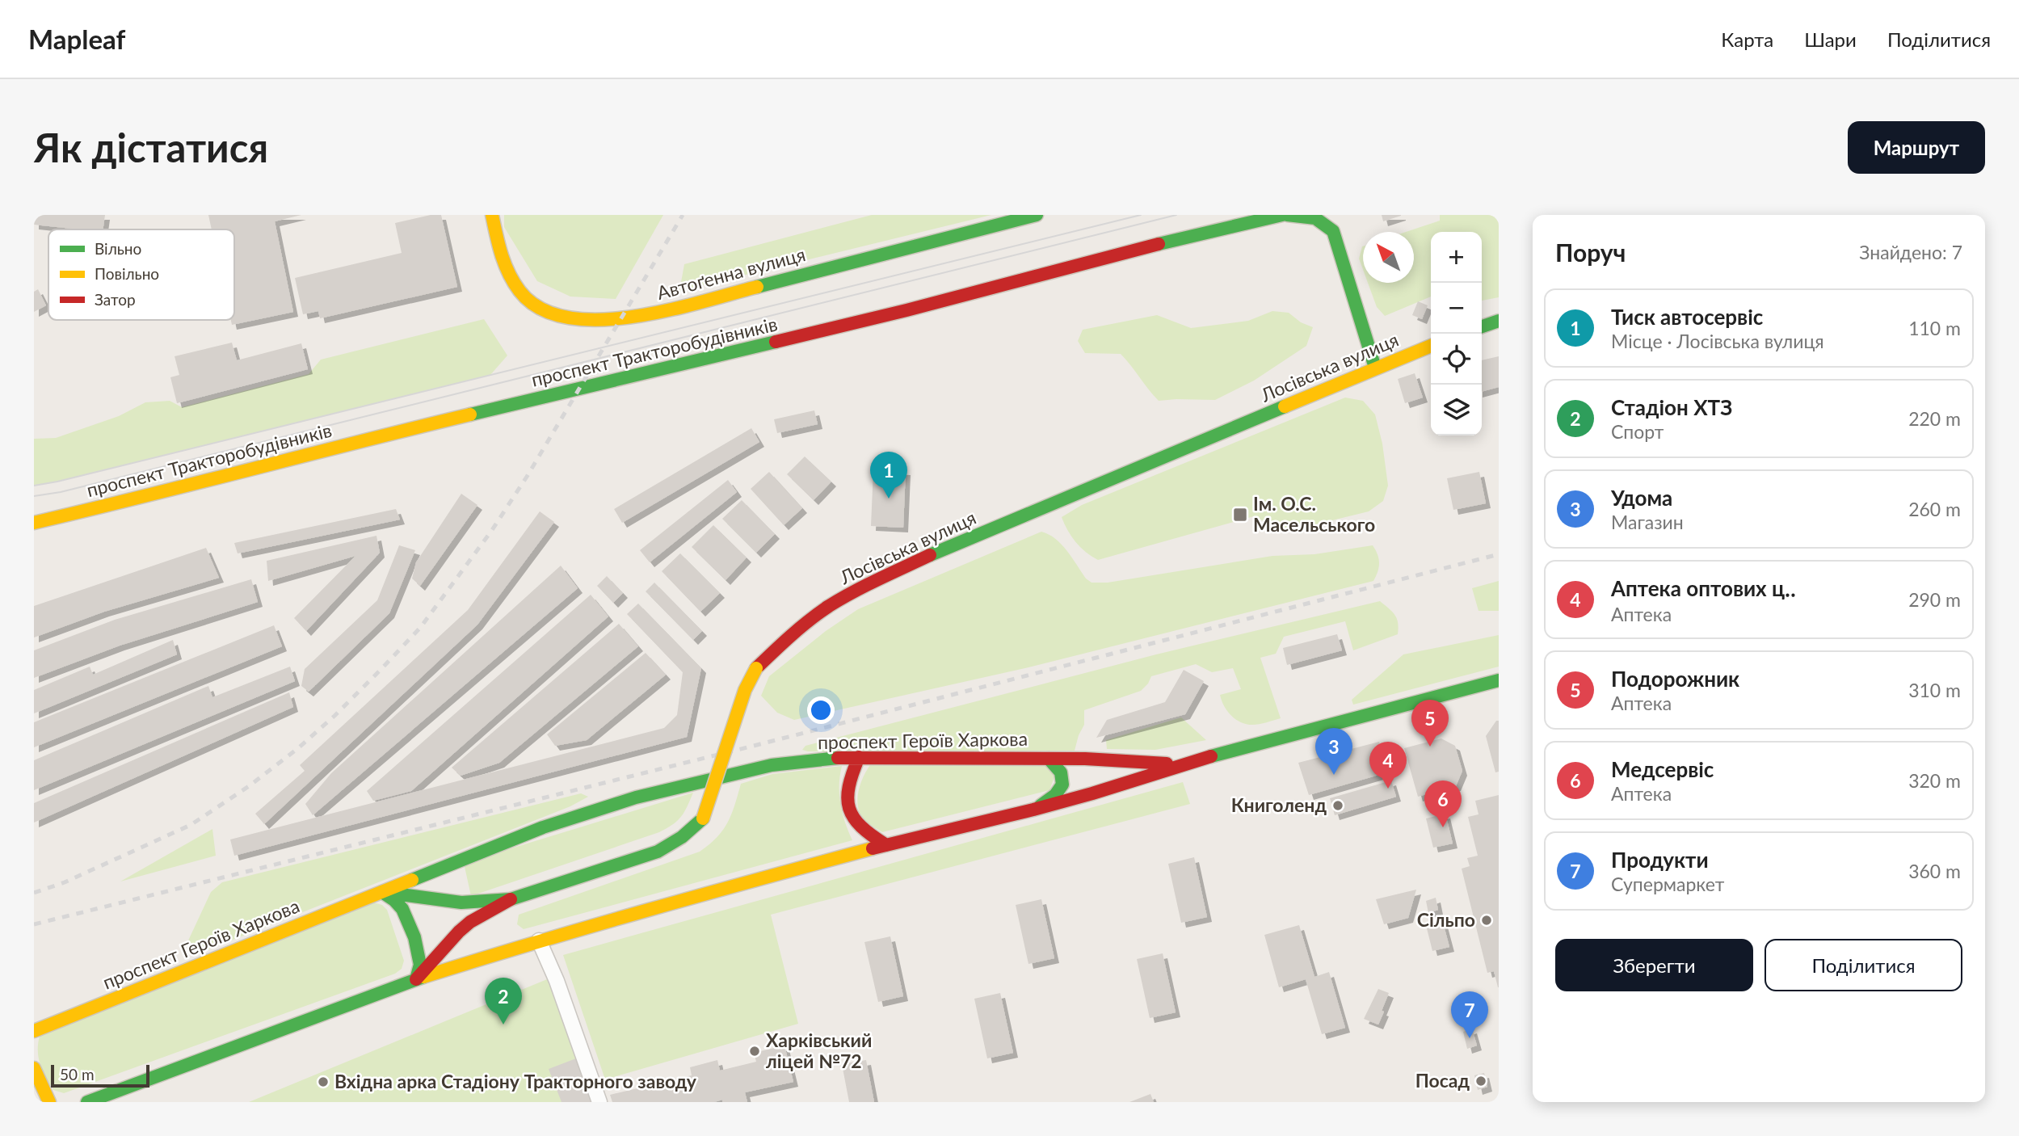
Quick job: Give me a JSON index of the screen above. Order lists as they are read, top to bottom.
{
  "streets": {
    "main road": [
      "Автоґенна вулиця",
      "проспект Тракторобудівників",
      "Лосівська вулиця",
      "проспект Героїв Харкова"
    ]
  },
  "places": {
    "transit": ["Ім. О.С. Масельського"],
    "other": [
      "Книголенд",
      "Сільпо",
      "Харківський ліцей №72",
      "Посад",
      "Вхідна арка Стадіону Тракторного заводу"
    ]
  },
  "legend": ["Вільно", "Повільно", "Затор"],
  "scale_bar": "50 m",
  "north": "top left",
  "page": {
    "header": "Mapleaf",
    "nav": ["Карта", "Шари", "Поділитися"],
    "buttons": [
      "Маршрут",
      ["Зберегти", "Поділитися"]
    ],
    "title": "Як дістатися",
    "heading": ["Поруч", "Знайдено: 7"],
    "map_buttons": ["+", "−"],
    "list": [
      {
        "mark": "1",
        "name": "Тиск автосервіс",
        "note": "Місце · Лосівська вулиця",
        "value": "110 m"
      },
      {
        "mark": "2",
        "name": "Стадіон ХТЗ",
        "note": "Спорт",
        "value": "220 m"
      },
      {
        "mark": "3",
        "name": "Удома",
        "note": "Магазин",
        "value": "260 m"
      },
      {
        "mark": "4",
        "name": "Аптека оптових ц‥",
        "note": "Аптека",
        "value": "290 m"
      },
      {
        "mark": "5",
        "name": "Подорожник",
        "note": "Аптека",
        "value": "310 m"
      },
      {
        "mark": "6",
        "name": "Медсервіс",
        "note": "Аптека",
        "value": "320 m"
      },
      {
        "mark": "7",
        "name": "Продукти",
        "note": "Супермаркет",
        "value": "360 m"
      }
    ],
    "pins": [
      "1",
      "5",
      "3",
      "4",
      "6",
      "2",
      "7"
    ],
    "scale": "50 m"
  }
}
